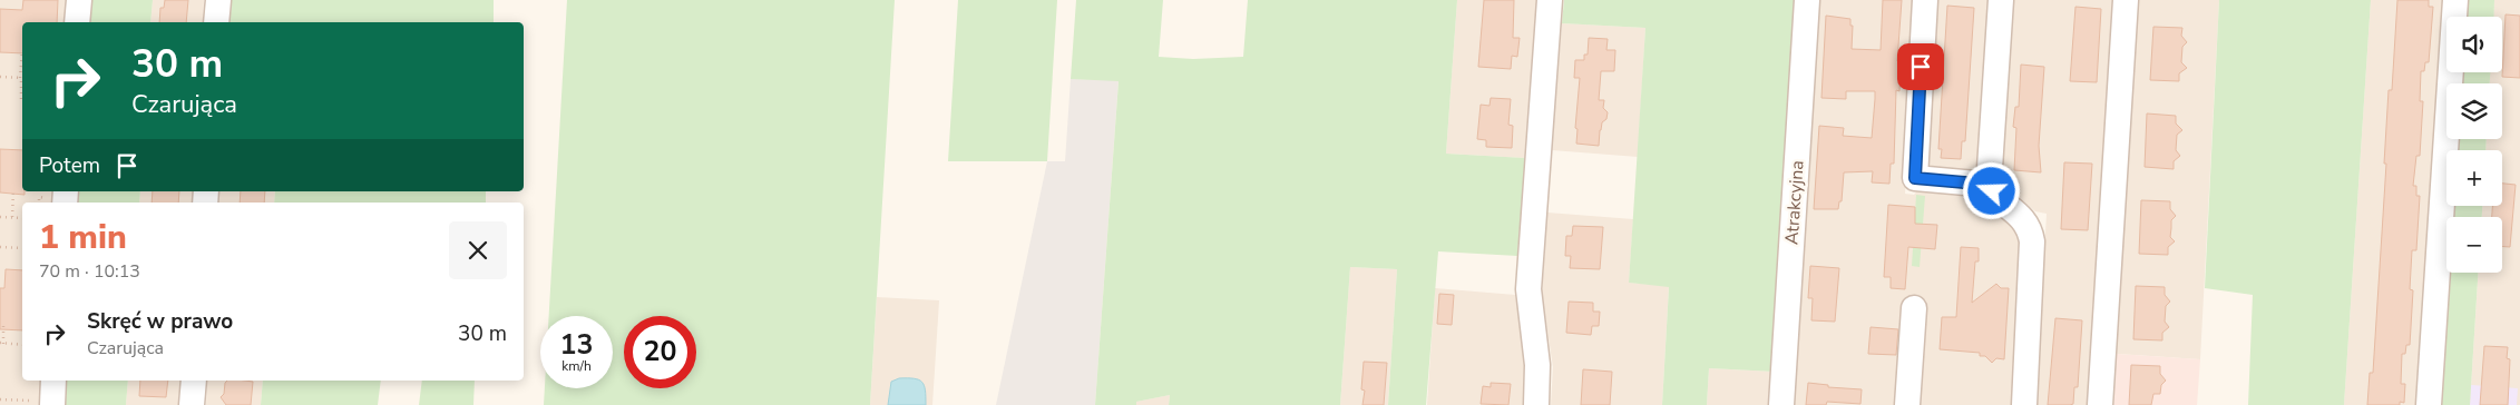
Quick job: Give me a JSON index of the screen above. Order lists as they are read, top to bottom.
{
  "streets": {
    "street": ["Atrakcyjna"]
  },
  "page": {
    "map_buttons": ["+", "−"],
    "turn": ["30 m", "Czarująca"],
    "then": "Potem",
    "heading": ["1 min", "70 m · 10:13"],
    "list": [
      {
        "name": "Skręć w prawo",
        "note": "Czarująca",
        "value": "30 m"
      }
    ],
    "speed": "13 km/h",
    "limit": "20"
  }
}
